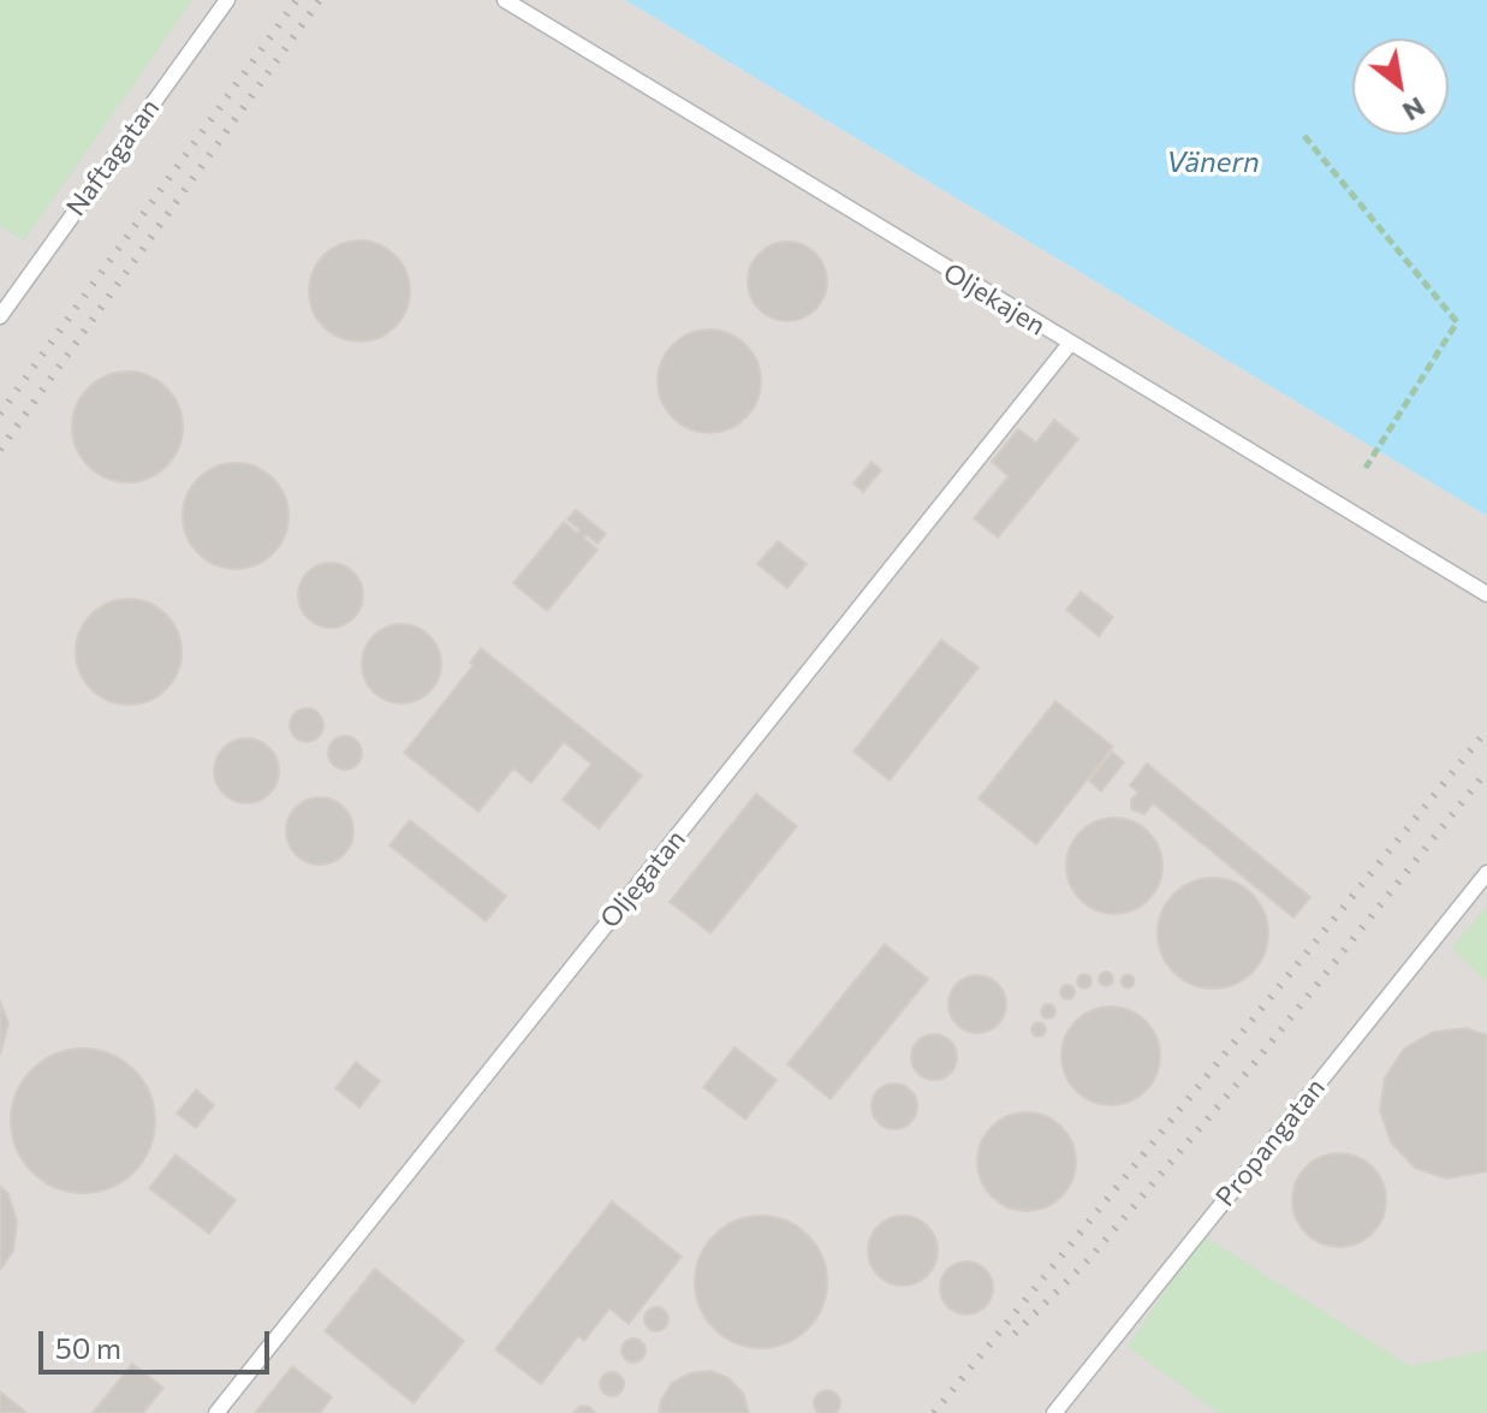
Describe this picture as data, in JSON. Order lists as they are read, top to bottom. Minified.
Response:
{"streets":{"lane":["Naftagatan","Oljekajen","Oljegatan","Propangatan"]},"crossings":[["Oljekajen","Oljegatan"]],"water":["Vänern"],"scale_bar":"50 m","north":"bottom right"}
